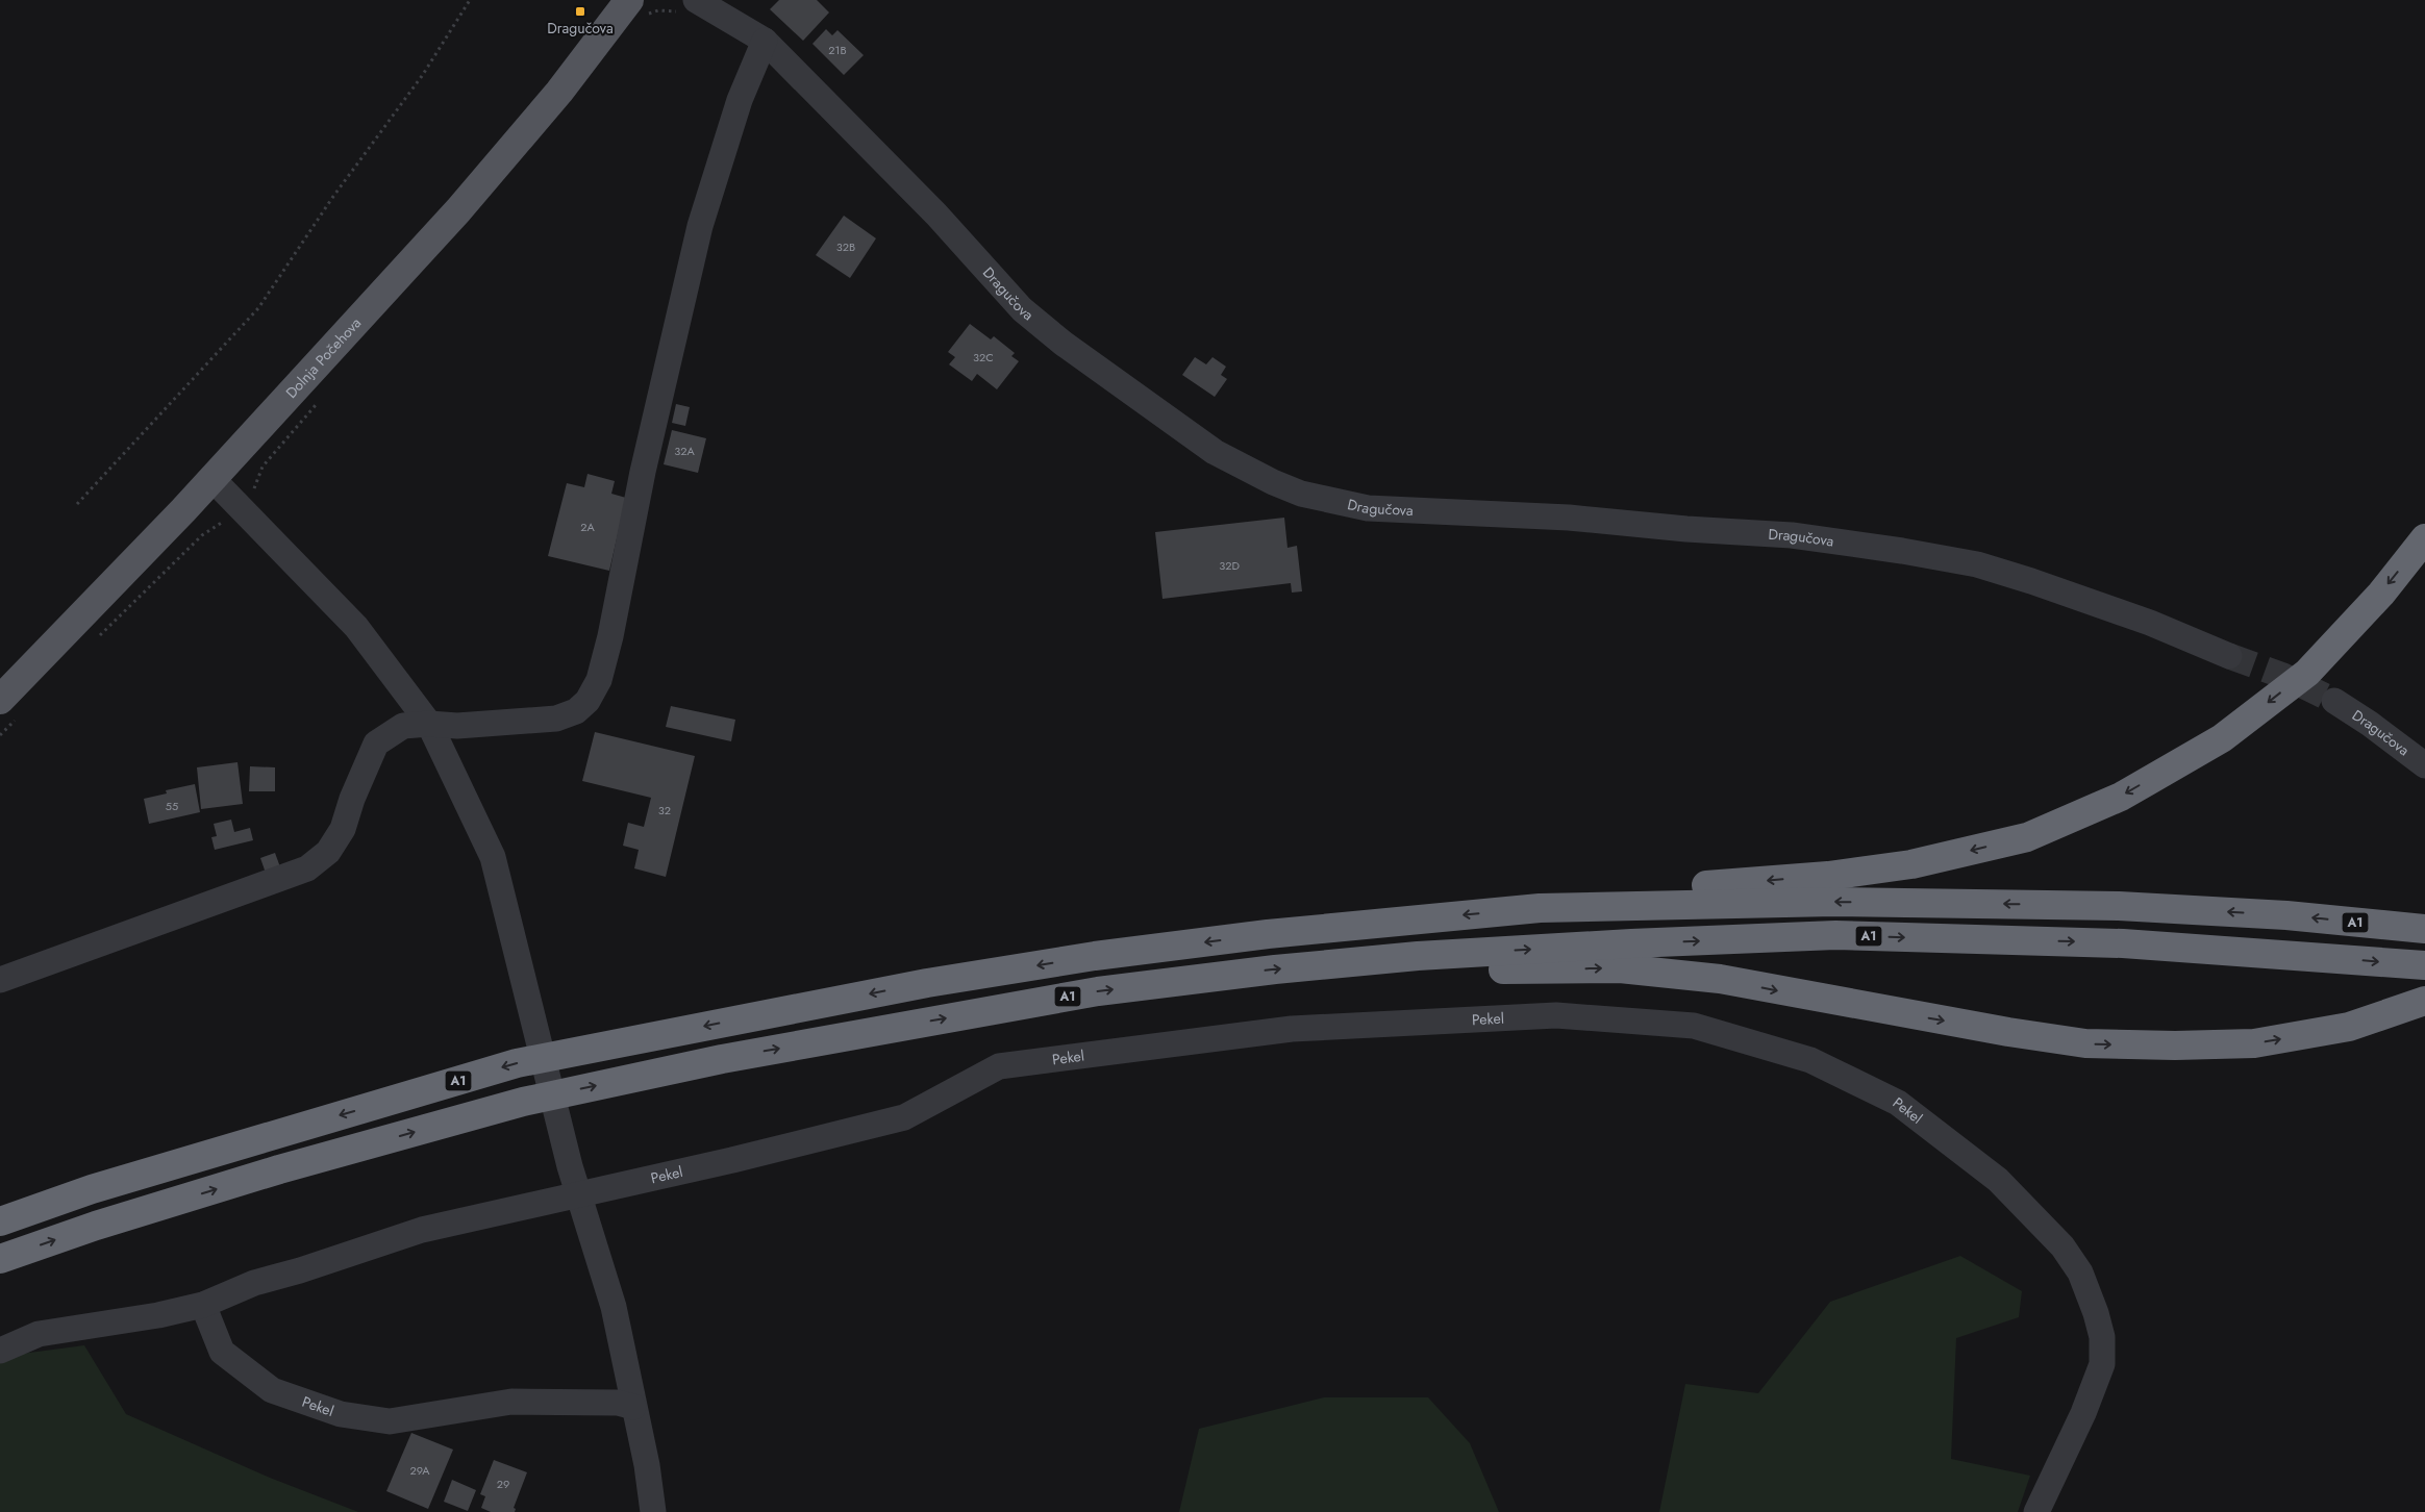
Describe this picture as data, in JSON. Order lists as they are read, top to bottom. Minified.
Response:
{"streets":{"highway":["A1"],"main road":["Dolnja Počehova"],"street":["Dragučova","Pekel"]},"places":{"transit":["Dragučova"]},"house_numbers":["21B","32B","32C","32A","2A","32D","55","32","29A","29"]}
